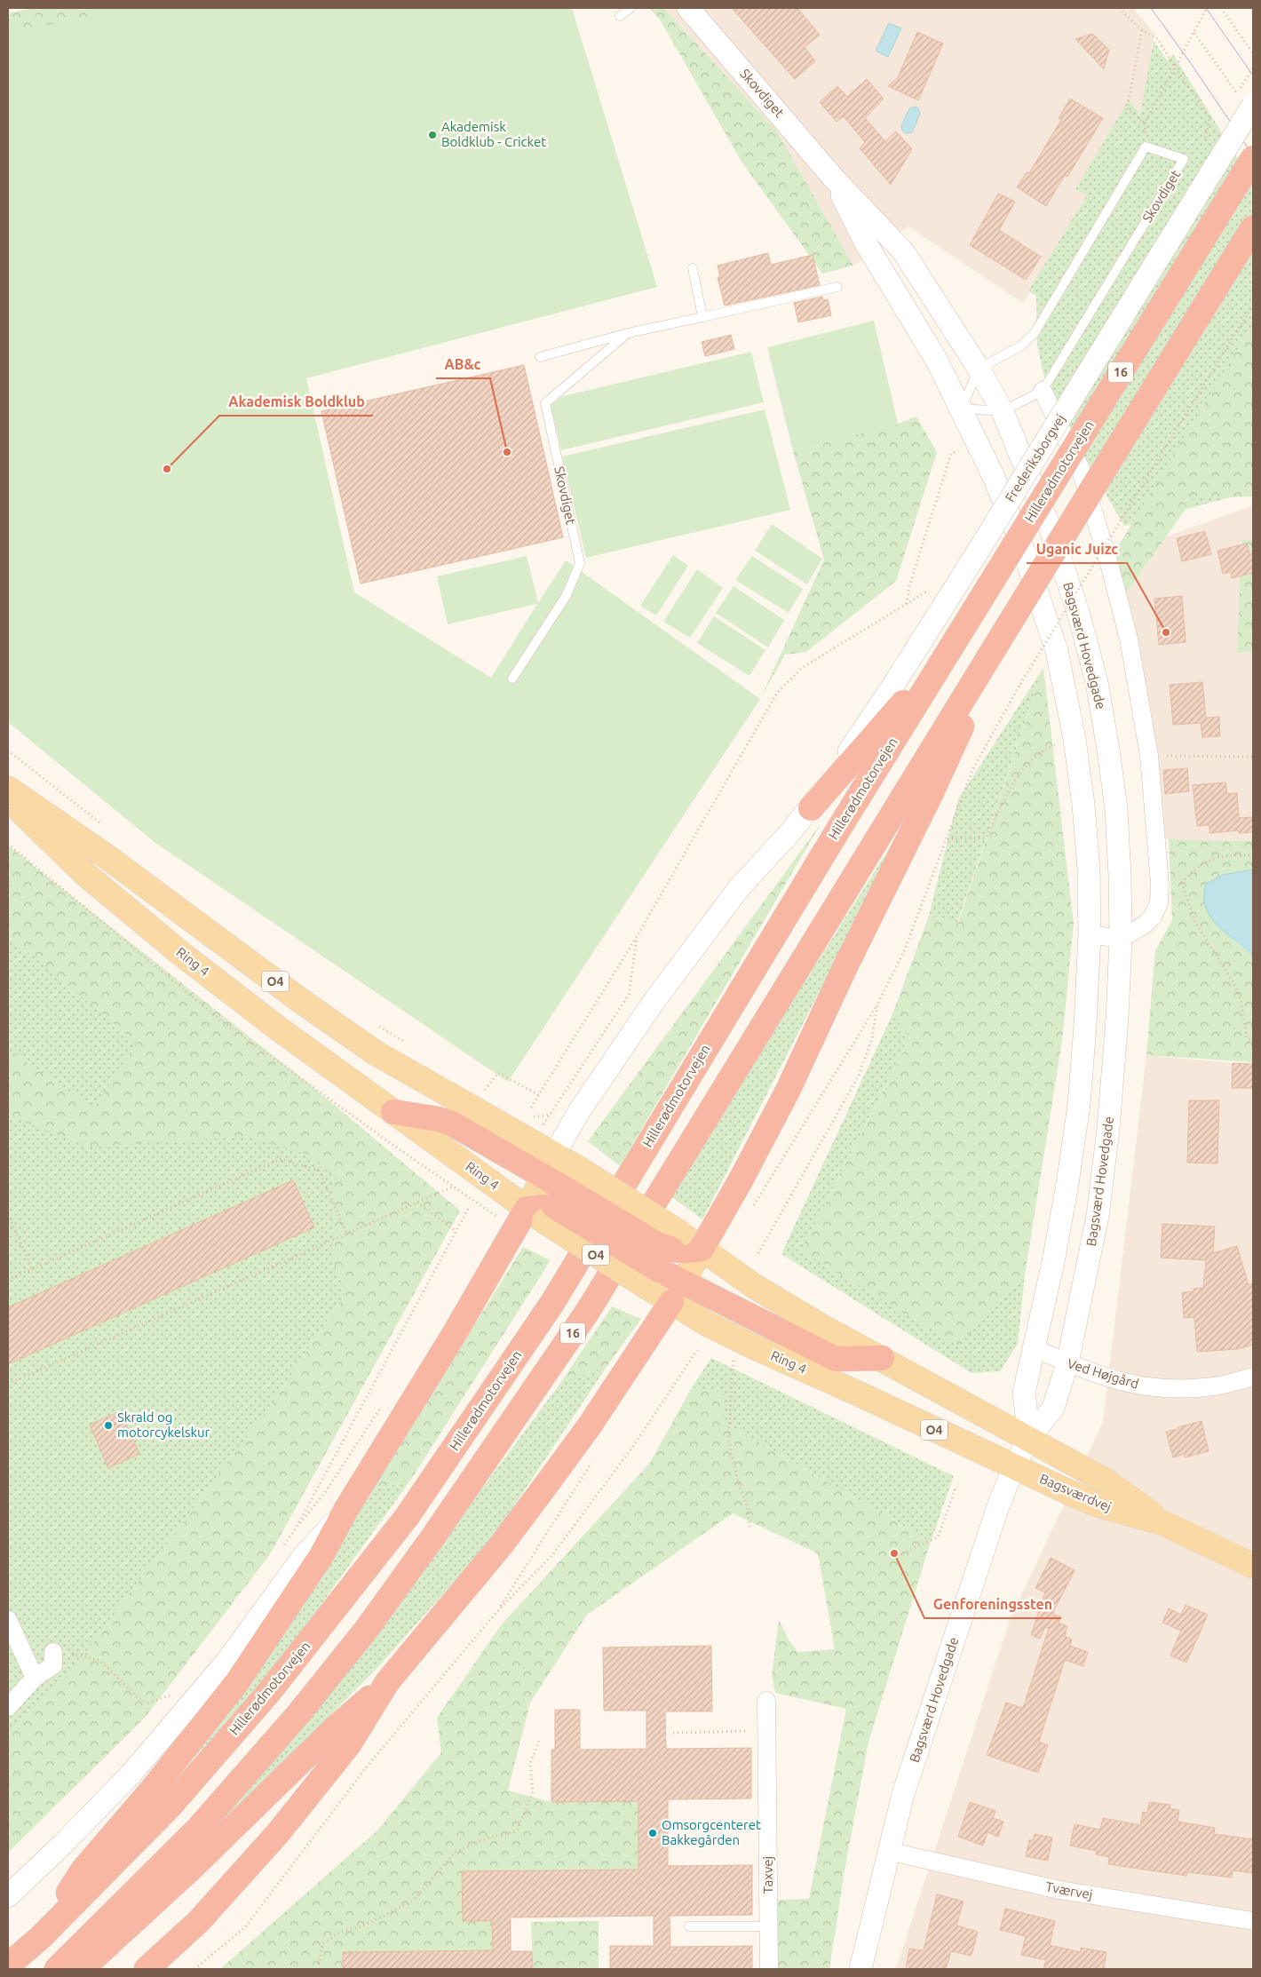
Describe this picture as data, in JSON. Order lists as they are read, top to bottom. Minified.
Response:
{"streets":{"highway":["16","Hillerødmotorvejen"],"main road":["Ring 4","O4","Bagsværdvej"],"street":["Skovdiget","Frederiksborgvej","Bagsværd Hovedgade","Ved Højgård","Taxvej","Tværvej"]},"crossings":[["Skovdiget","Bagsværd Hovedgade"],["Frederiksborgvej","O4"],["Bagsværd Hovedgade","Ring 4"],["Bagsværd Hovedgade","O4"],["Bagsværd Hovedgade","Ved Højgård"],["Bagsværd Hovedgade","Bagsværdvej"],["Bagsværd Hovedgade","Tværvej"],["Ring 4","Bagsværdvej"],["O4","Bagsværdvej"]],"places":["Akademisk Boldklub - Cricket","AB&c","Akademisk Boldklub","Uganic Juizc","Skrald og motorcykelskur","Genforeningssten","Omsorgcenteret Bakkegården"]}
